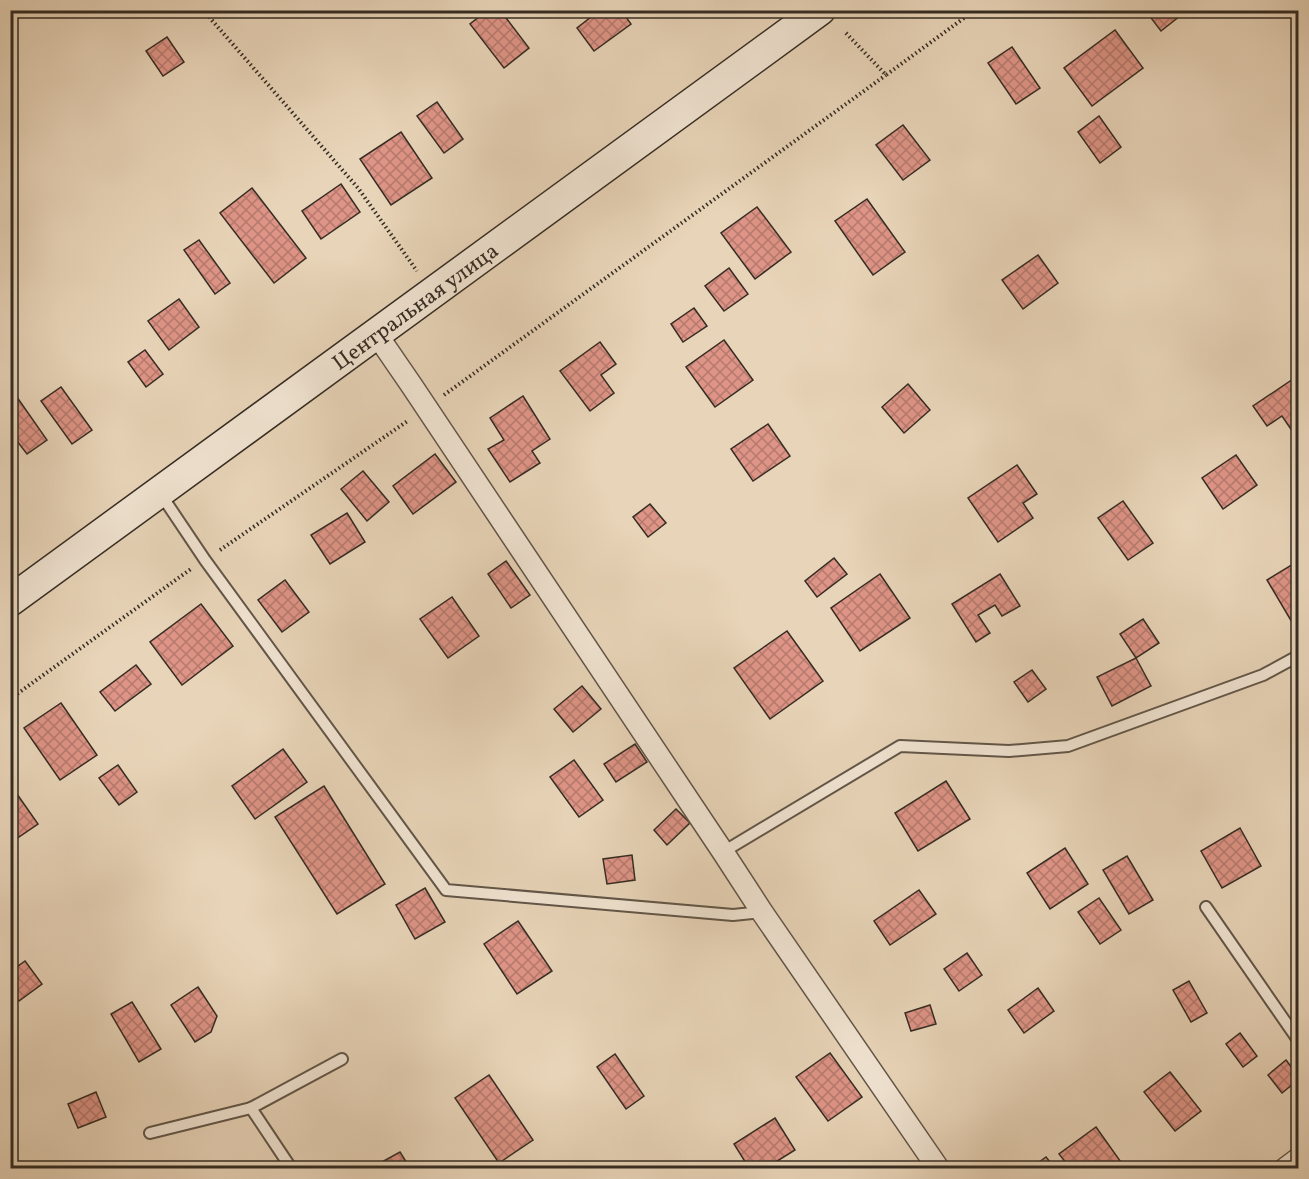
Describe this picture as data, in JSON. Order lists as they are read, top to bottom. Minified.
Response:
{"streets":{"main road":["Центральная улица"]}}
